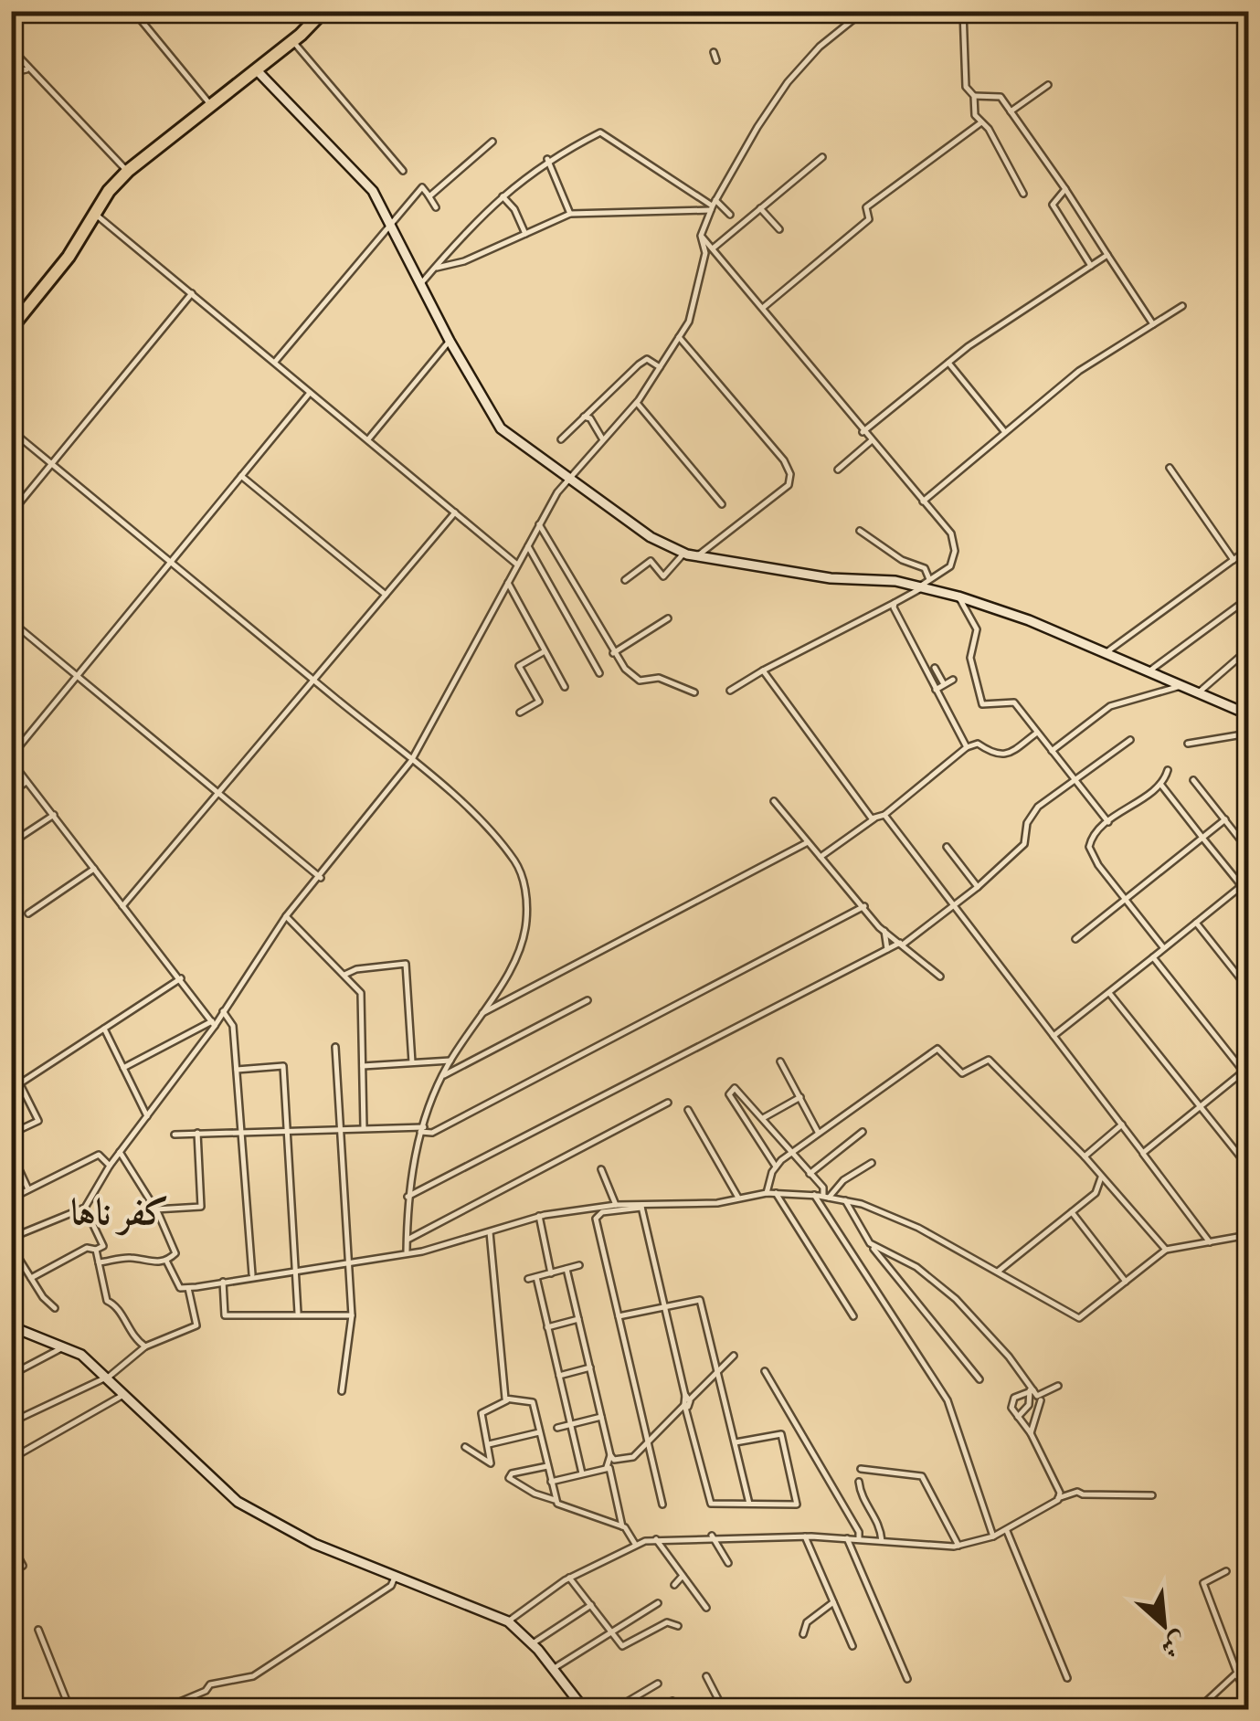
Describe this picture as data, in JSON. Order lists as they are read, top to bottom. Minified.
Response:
{"districts":["كفر ناها"],"north":"bottom right"}
